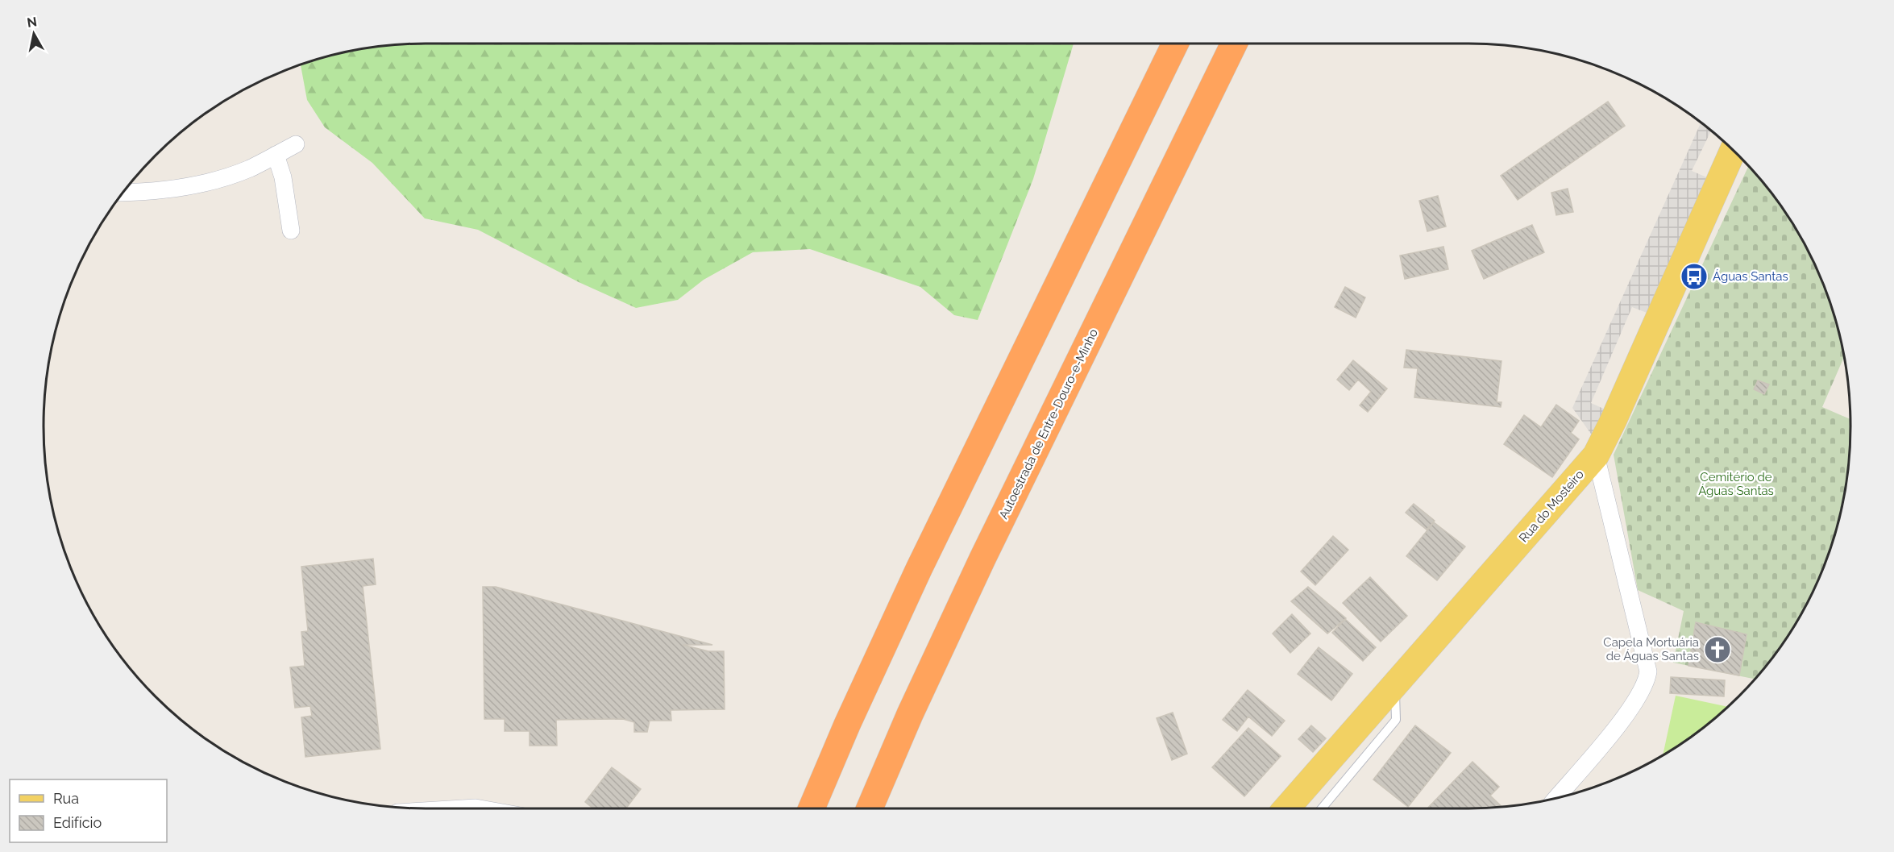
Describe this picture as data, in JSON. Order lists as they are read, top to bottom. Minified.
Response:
{"streets":{"highway":["Autoestrada de Entre-Douro-e-Minho"],"main road":["Rua do Mosteiro"]},"parks":["Cemitério de Águas Santas"],"places":{"bus stop":["Águas Santas"],"church":["Capela Mortuária de Águas Santas"]},"legend":["Rua","Edifício"],"north":"top"}
